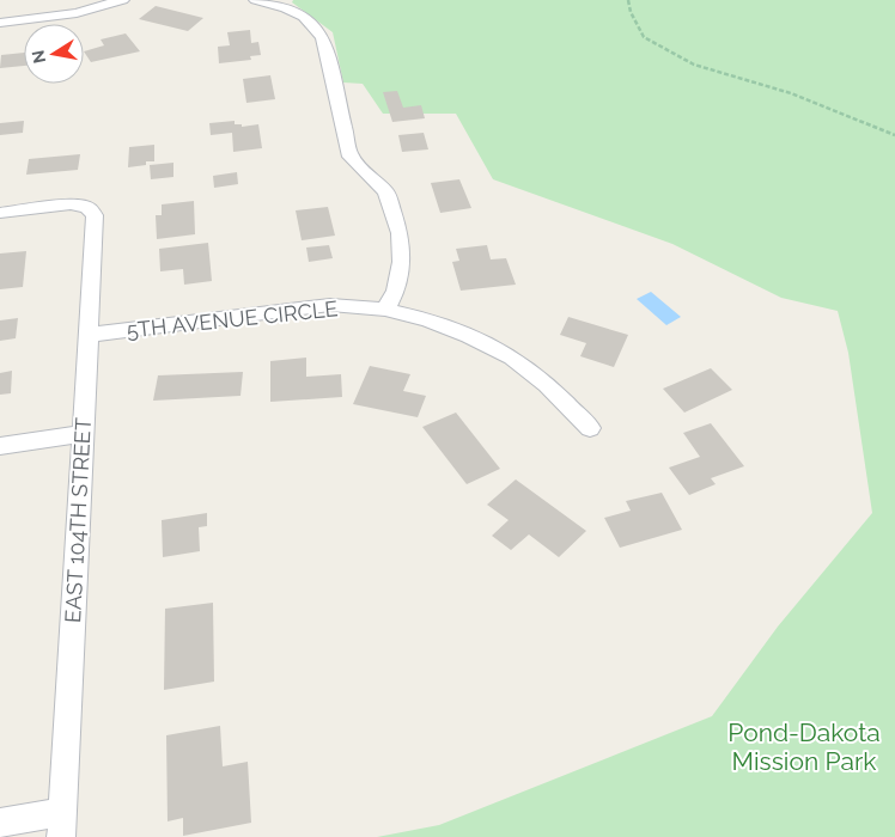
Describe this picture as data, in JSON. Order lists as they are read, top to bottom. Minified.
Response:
{"streets":{"street":["5TH AVENUE CIRCLE","EAST 104TH STREET"]},"crossings":[["5TH AVENUE CIRCLE","EAST 104TH STREET"]],"parks":["Pond-Dakota Mission Park"],"north":"left"}
